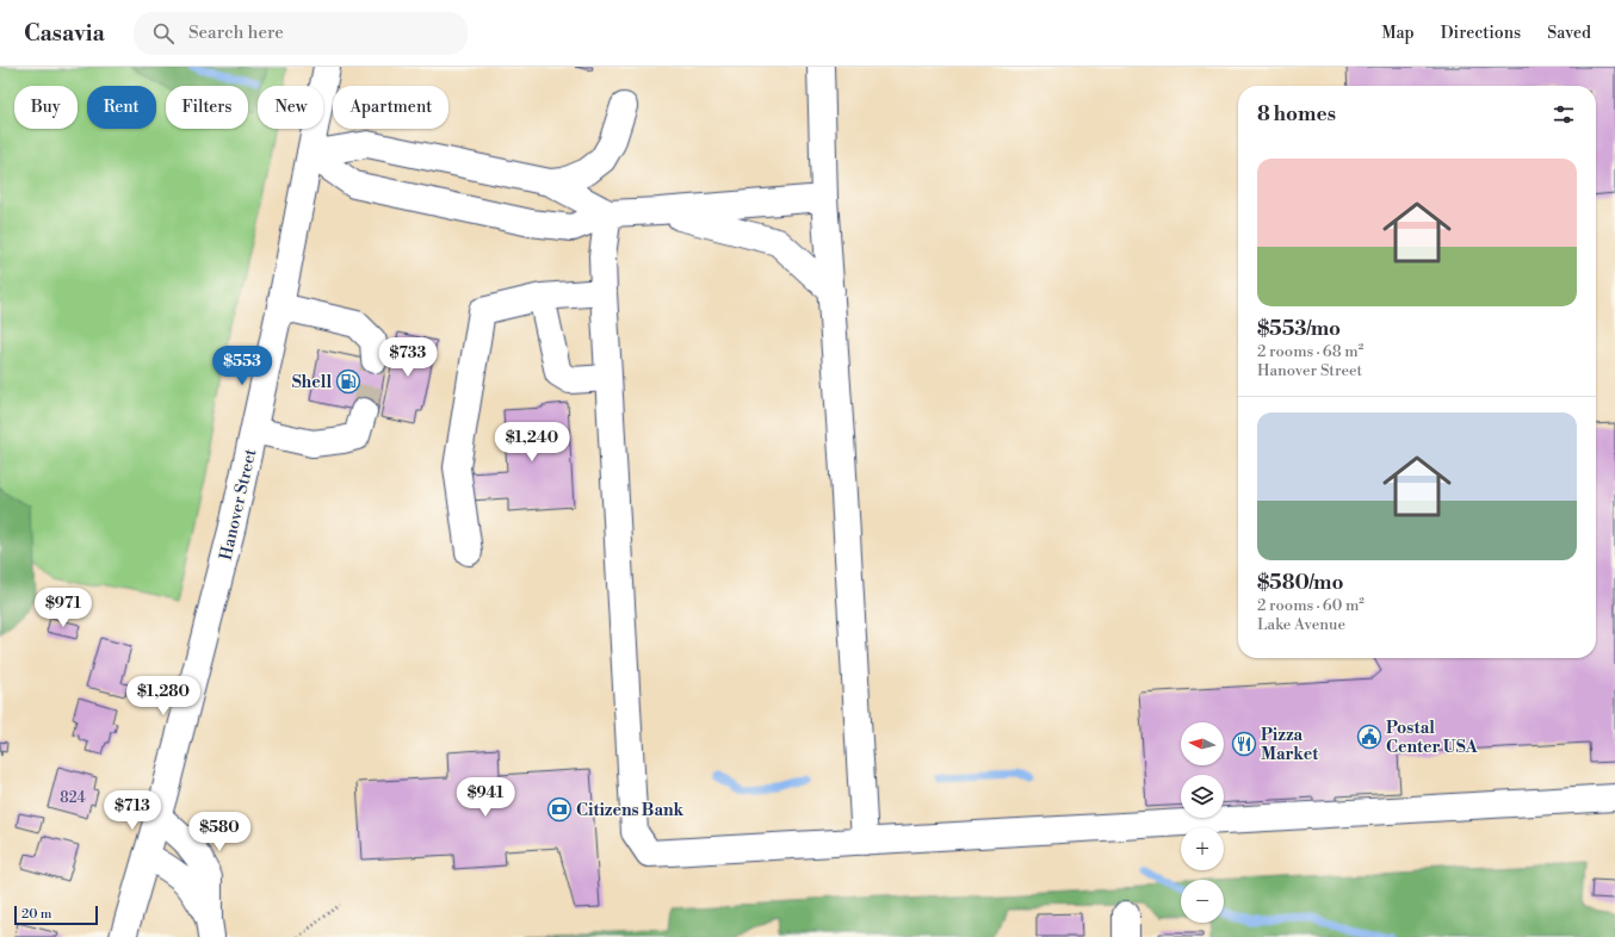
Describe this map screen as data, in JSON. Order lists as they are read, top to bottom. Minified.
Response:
{"streets":{"main road":["Hanover Street"]},"places":{"fuel station":["Shell"],"public building":["Postal Center USA"],"restaurant":["Pizza Market"],"bank":["Citizens Bank"]},"house_numbers":["824"],"scale_bar":"20 m","north":"left","page":{"header":"Casavia","search":"Search here","nav":["Map","Directions","Saved"],"chip":["Buy","Rent","Filters","New","Apartment"],"heading":"8 homes","list":[{"name":"$553/mo","note":"2 rooms · 68 m² · Hanover Street"},{"name":"$580/mo","note":"2 rooms · 60 m² · Lake Avenue"}],"price":["$733","$553","$1,240","$971","$1,280","$941","$713","$580"],"map_buttons":["+","−"],"scale":"20 m"}}
